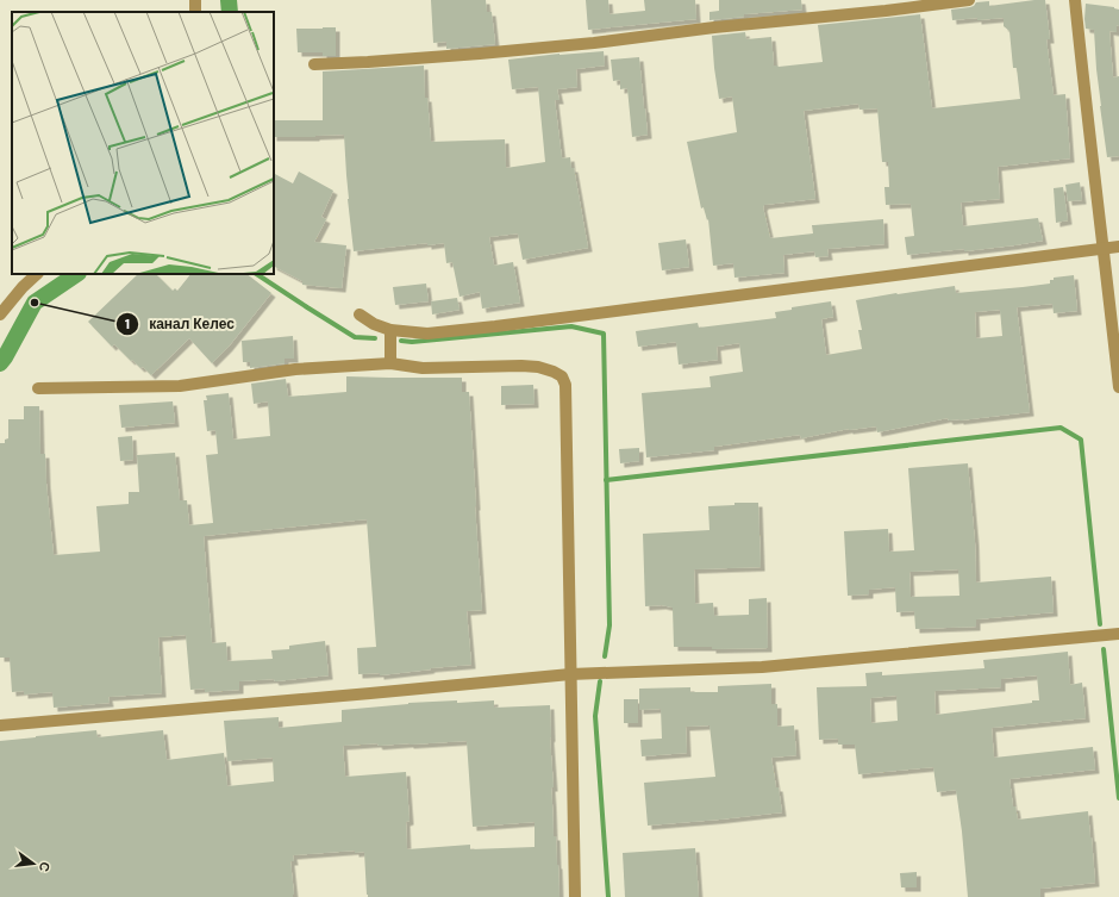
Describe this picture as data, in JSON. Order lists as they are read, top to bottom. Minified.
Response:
{"places":["канал Келес"],"north":"right"}
